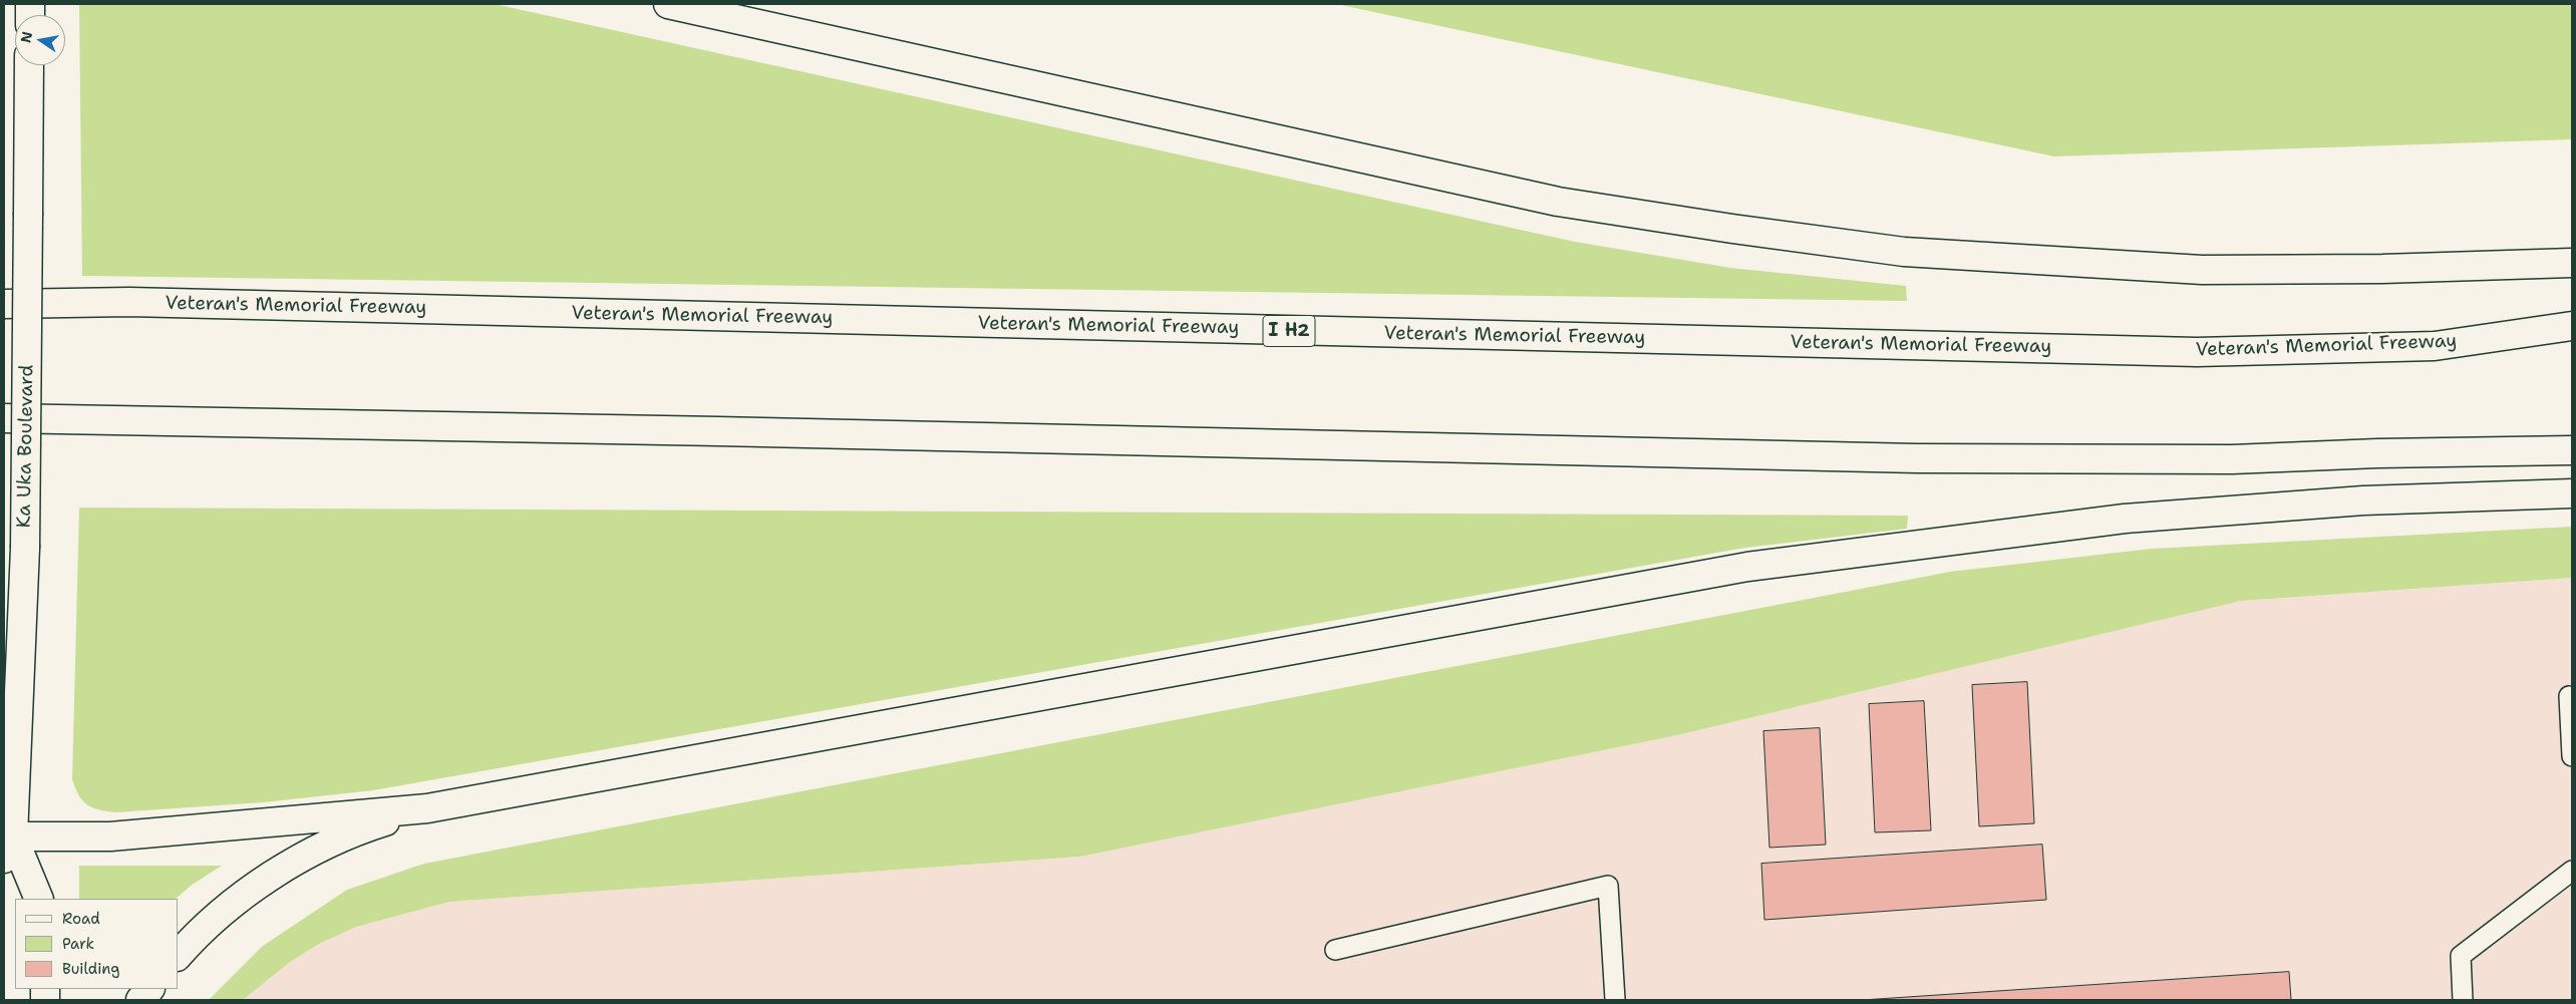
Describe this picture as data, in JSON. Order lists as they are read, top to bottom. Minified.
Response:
{"streets":{"main road":["Veteran's Memorial Freeway","I H2","Ka Uka Boulevard"]},"legend":["Road","Park","Building"],"north":"left"}
